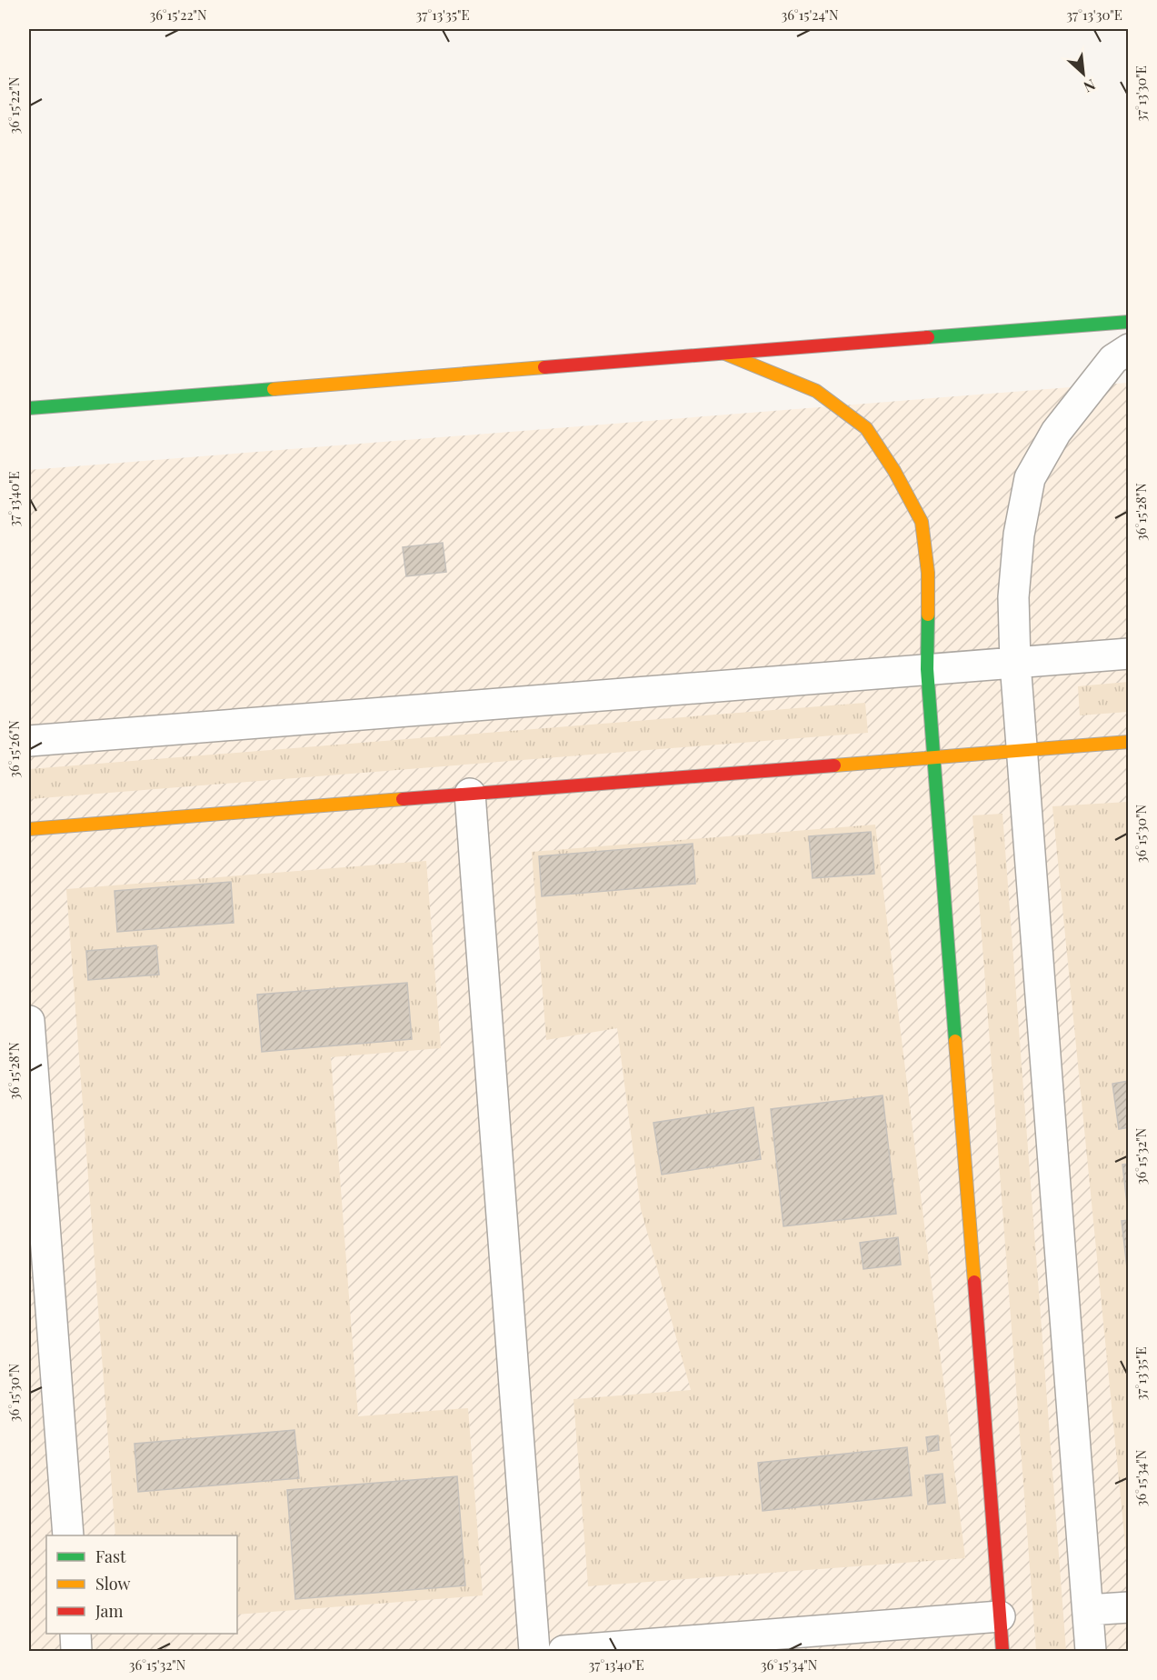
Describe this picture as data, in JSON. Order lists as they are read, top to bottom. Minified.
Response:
{"legend":["Fast","Slow","Jam"],"north":"bottom right","coordinates":["36°15'22\"N","37°13'35\"E","36°15'24\"N","37°13'30\"E","37°13'40\"E","36°15'28\"N","36°15'26\"N","36°15'30\"N","36°15'32\"N","36°15'34\"N"]}
